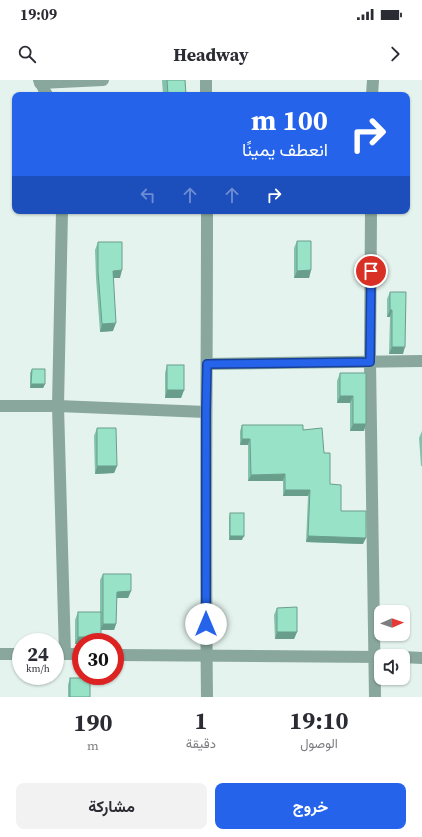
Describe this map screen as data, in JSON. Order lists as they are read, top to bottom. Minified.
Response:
{"north":"right","page":{"status":"19:09","header":"Headway","turn":["100 m","انعطف يمينًا"],"speed":"24 km/h","limit":"30","eta":["19:10","الوصول","1","دقيقة","190","m"],"buttons":["خروج","مشاركة"]}}
